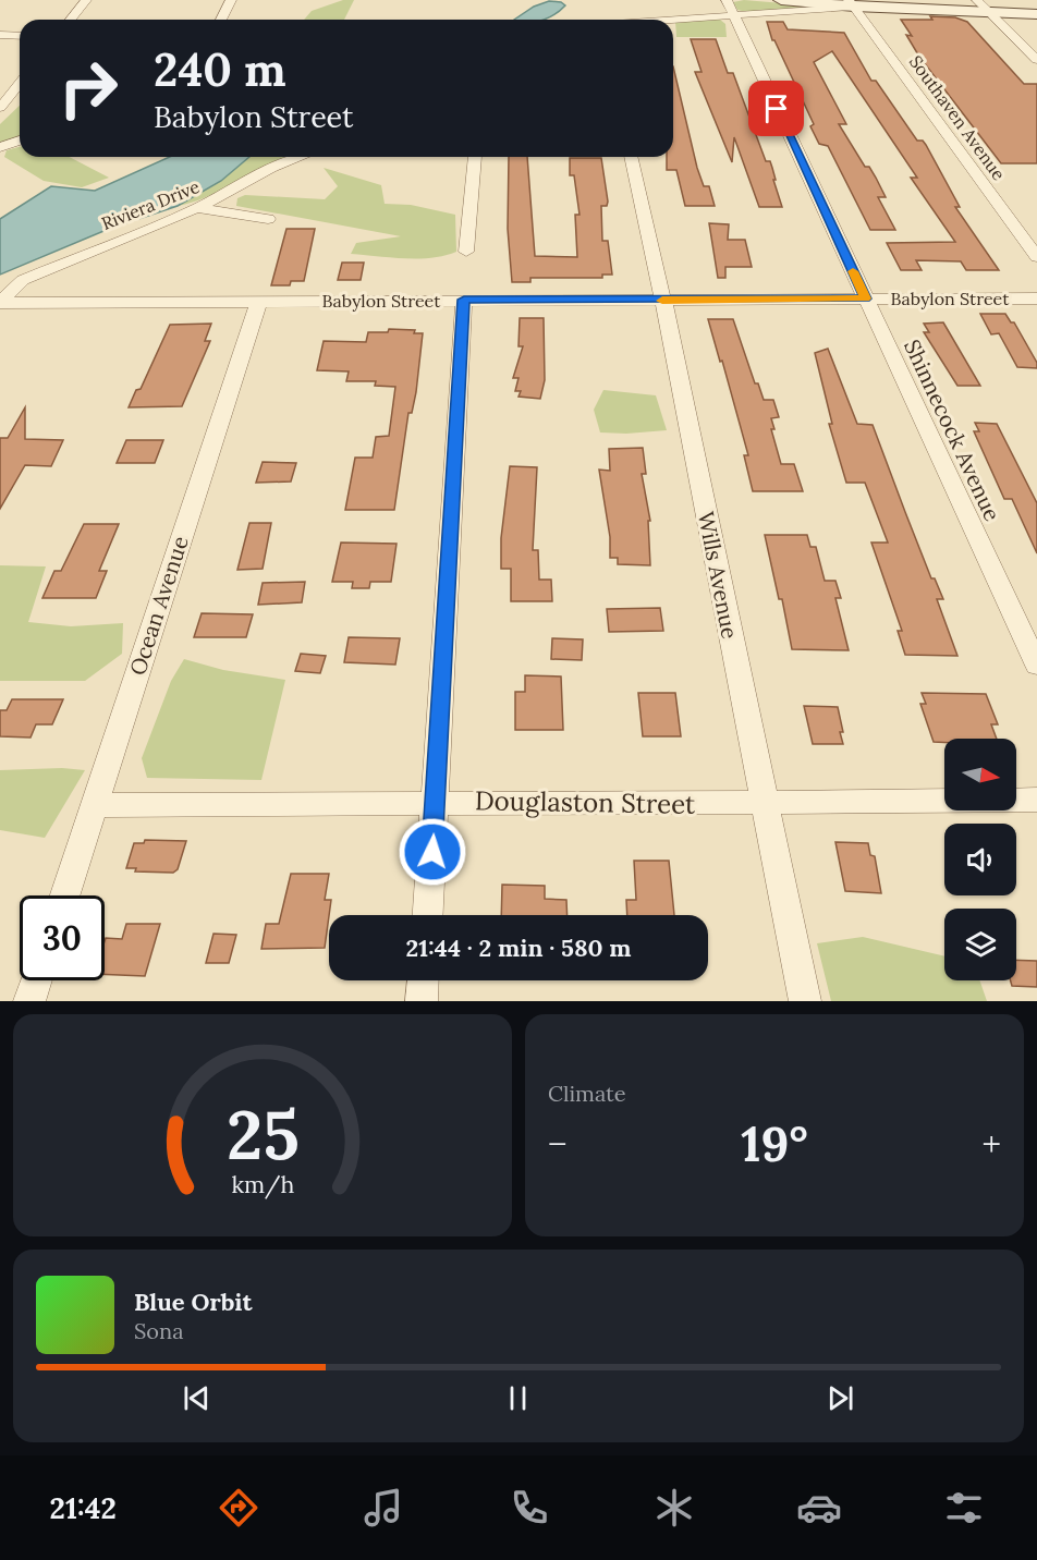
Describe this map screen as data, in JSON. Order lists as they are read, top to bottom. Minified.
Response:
{"streets":{"street":["Southaven Avenue","Riviera Drive","Babylon Street","Shinnecock Avenue","Wills Avenue","Ocean Avenue","Douglaston Street"]},"crossings":[["Riviera Drive","Babylon Street"],["Babylon Street","Shinnecock Avenue"],["Babylon Street","Wills Avenue"],["Babylon Street","Ocean Avenue"],["Wills Avenue","Douglaston Street"],["Ocean Avenue","Douglaston Street"]],"north":"right","page":{"turn":["240 m","Babylon Street"],"limit":"30","trip":"21:44 · 2 min · 580 m","tile":"Climate","heat":["−","19°","+"],"song":["Blue Orbit","Sona"],"tabs":"21:42","gauge":["25","km/h"]}}
